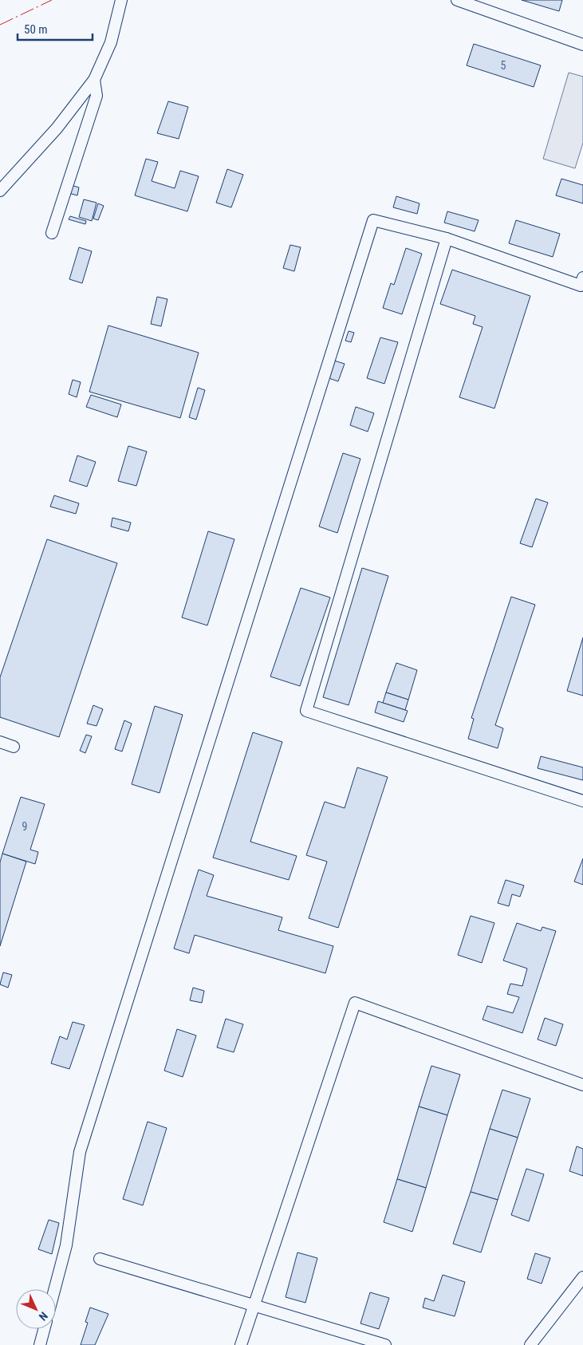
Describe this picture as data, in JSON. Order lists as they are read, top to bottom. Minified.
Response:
{"house_numbers":["5","9"],"scale_bar":"50 m","north":"bottom right"}
